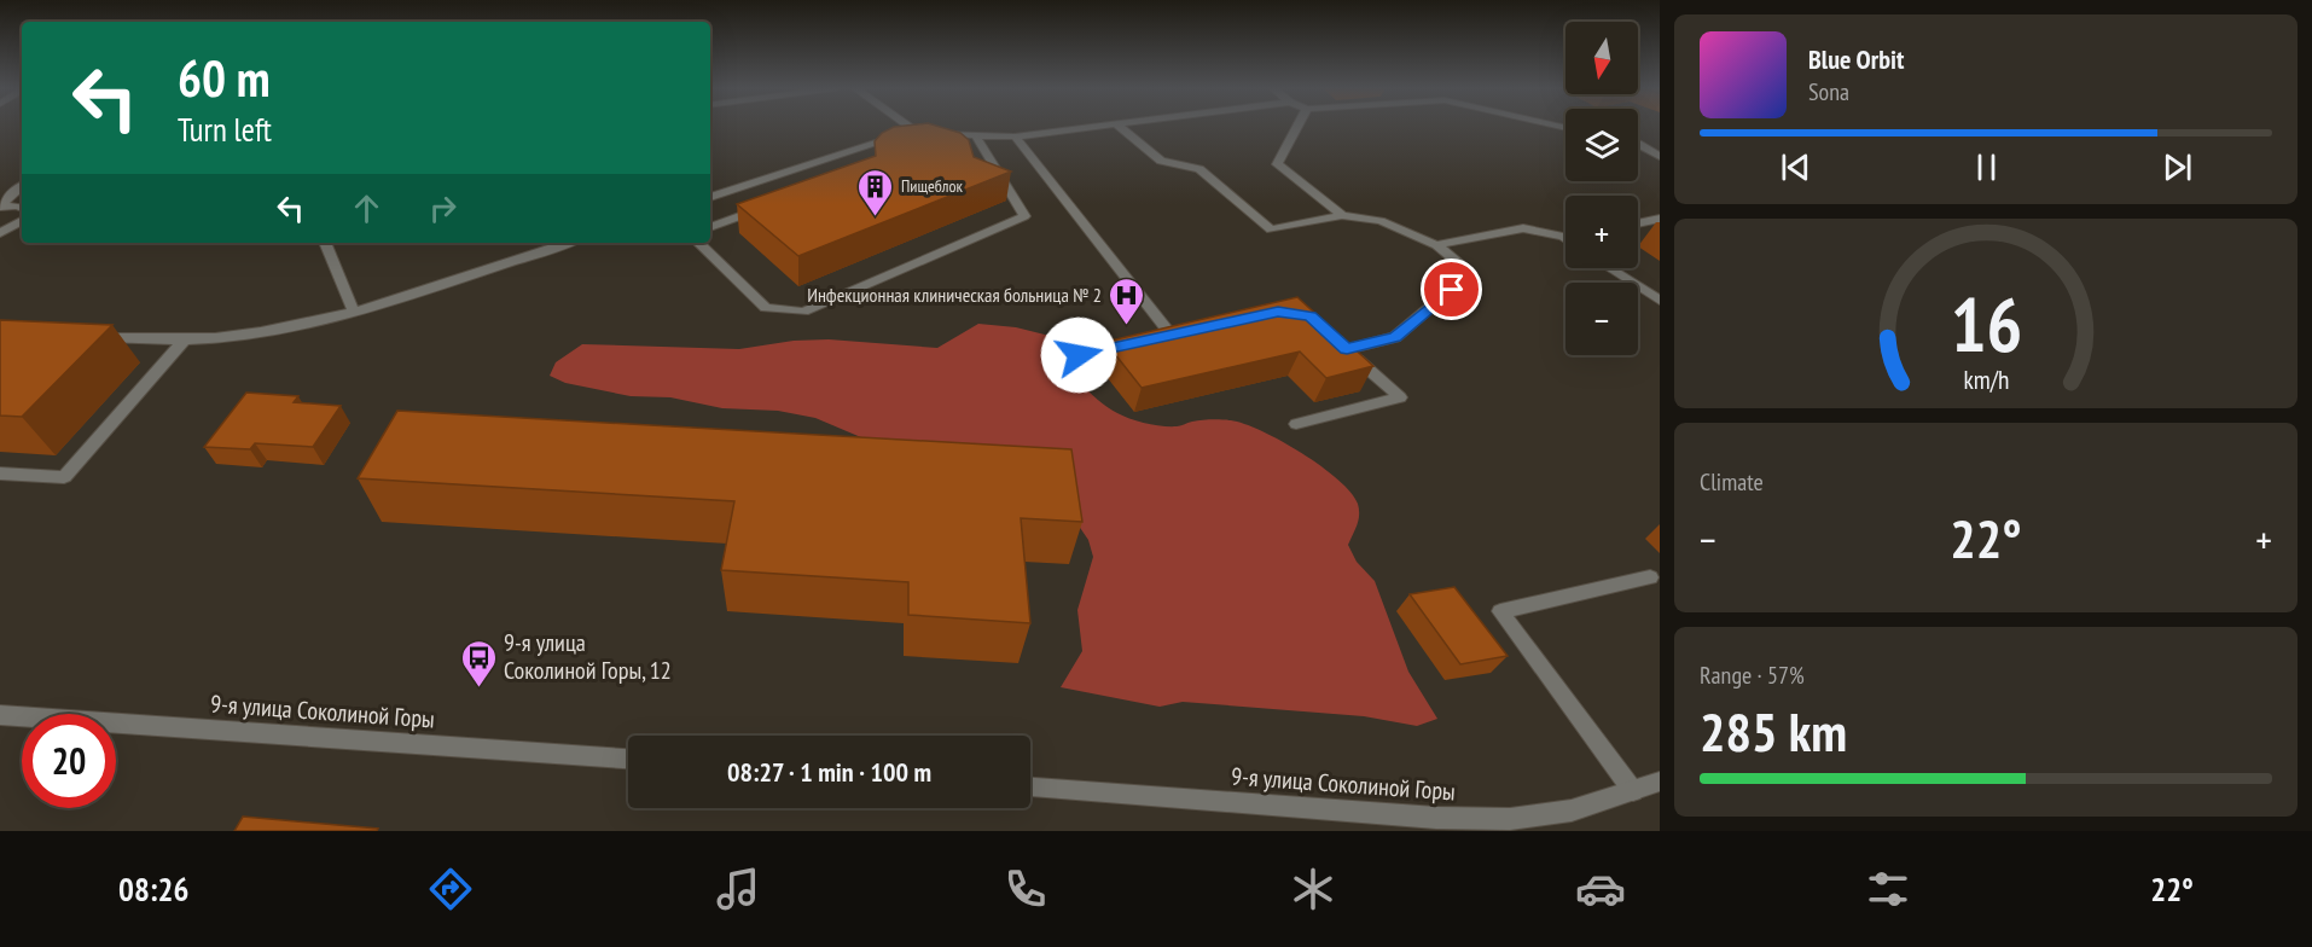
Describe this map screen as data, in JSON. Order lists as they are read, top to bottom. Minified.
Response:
{"streets":{"street":["9-я улица Соколиной Горы"]},"places":{"building":["Пищеблок"],"hospital":["Инфекционная клиническая больница № 2"],"bus stop":["9-я улица Соколиной Горы, 12"]},"north":"bottom","page":{"map_buttons":["+","−"],"turn":["60 m","Turn left"],"song":["Blue Orbit","Sona"],"tile":["Climate",["Range · 57%","285 km"]],"heat":["−","22°","+"],"limit":"20","trip":"08:27 · 1 min · 100 m","tabs":["08:26","22°"],"gauge":["16","km/h"]}}
